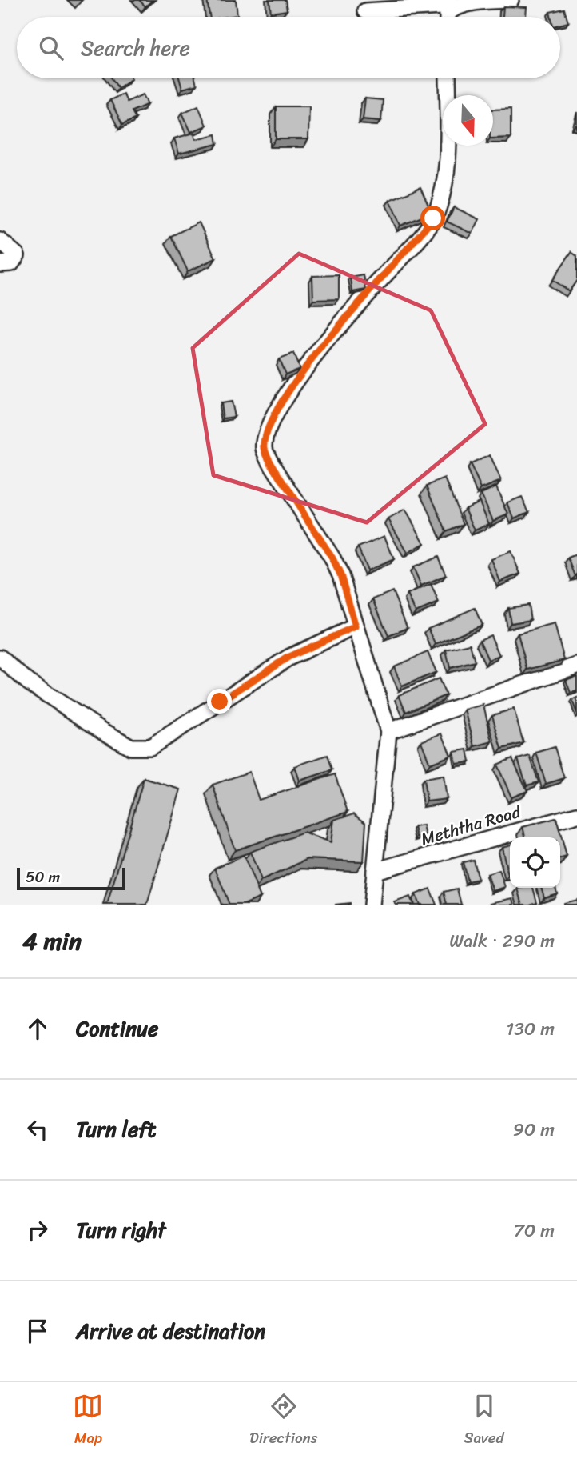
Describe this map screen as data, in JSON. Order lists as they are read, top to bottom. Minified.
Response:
{"streets":{"street":["Meththa Road"]},"scale_bar":"50 m","north":"bottom","page":{"search":"Search here","scale":"50 m","heading":["4 min","Walk · 290 m"],"list":[["Continue","130 m"],["Turn left","90 m"],["Turn right","70 m"],"Arrive at destination"],"nav":["Map","Directions","Saved"]}}
